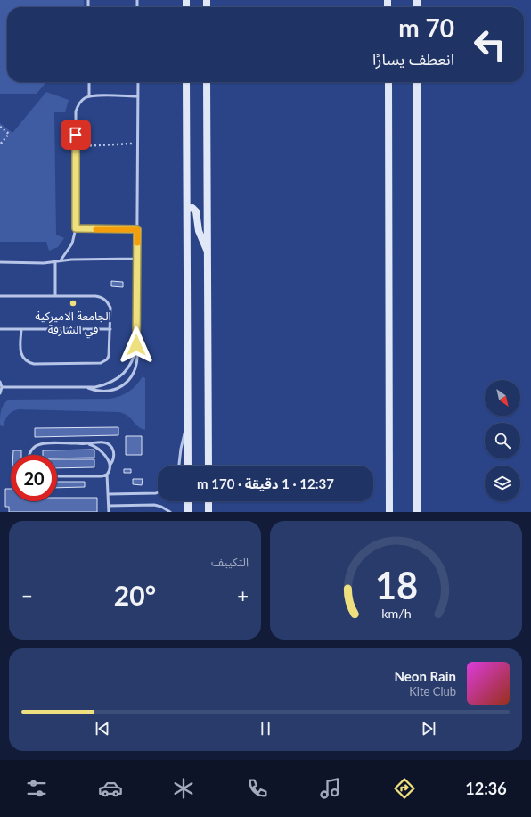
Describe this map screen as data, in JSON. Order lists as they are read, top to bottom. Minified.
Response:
{"places":["الجامعة الاميركية في الشارقة"],"north":"bottom right","page":{"turn":["70 m","انعطف يسارًا"],"limit":"20","trip":"12:37 · 1 دقيقة · 170 m","tile":"التكييف","heat":["−","20°","+"],"song":["Neon Rain","Kite Club"],"tabs":"12:36","gauge":["18","km/h"]}}
